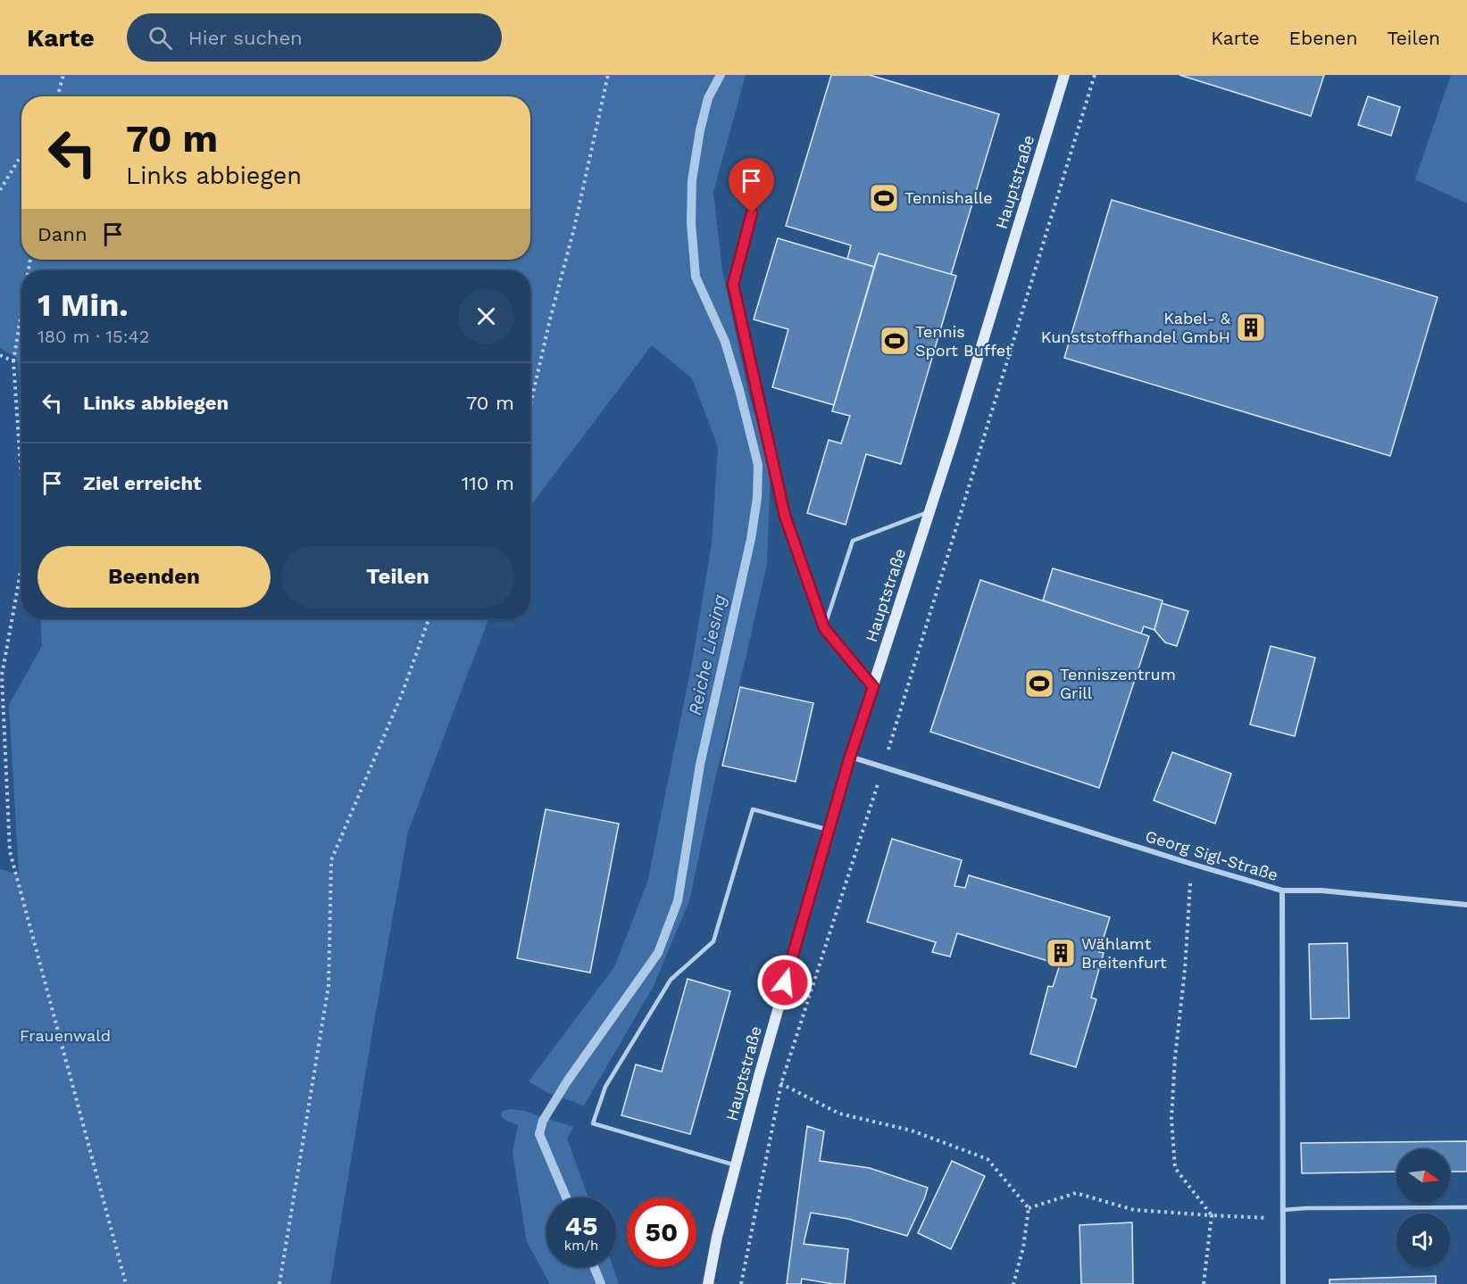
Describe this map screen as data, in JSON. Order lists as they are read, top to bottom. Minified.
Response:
{"streets":{"main road":["Hauptstraße"],"street":["Georg Sigl-Straße"]},"crossings":[["Hauptstraße","Georg Sigl-Straße"]],"water":["Reiche Liesing"],"parks":["Frauenwald"],"places":{"sports":["Tennishalle","Tennis Sport Buffet","Tenniszentrum Grill"],"building":["Kabel- & Kunststoffhandel GmbH","Wählamt Breitenfurt"]},"north":"right","page":{"header":"Karte","search":"Hier suchen","nav":["Karte","Ebenen","Teilen"],"turn":["70 m","Links abbiegen"],"then":"Dann","heading":["1 Min.","180 m · 15:42"],"list":[{"name":"Links abbiegen","value":"70 m"},{"name":"Ziel erreicht","value":"110 m"}],"buttons":["Beenden","Teilen"],"speed":"45 km/h","limit":"50"}}
